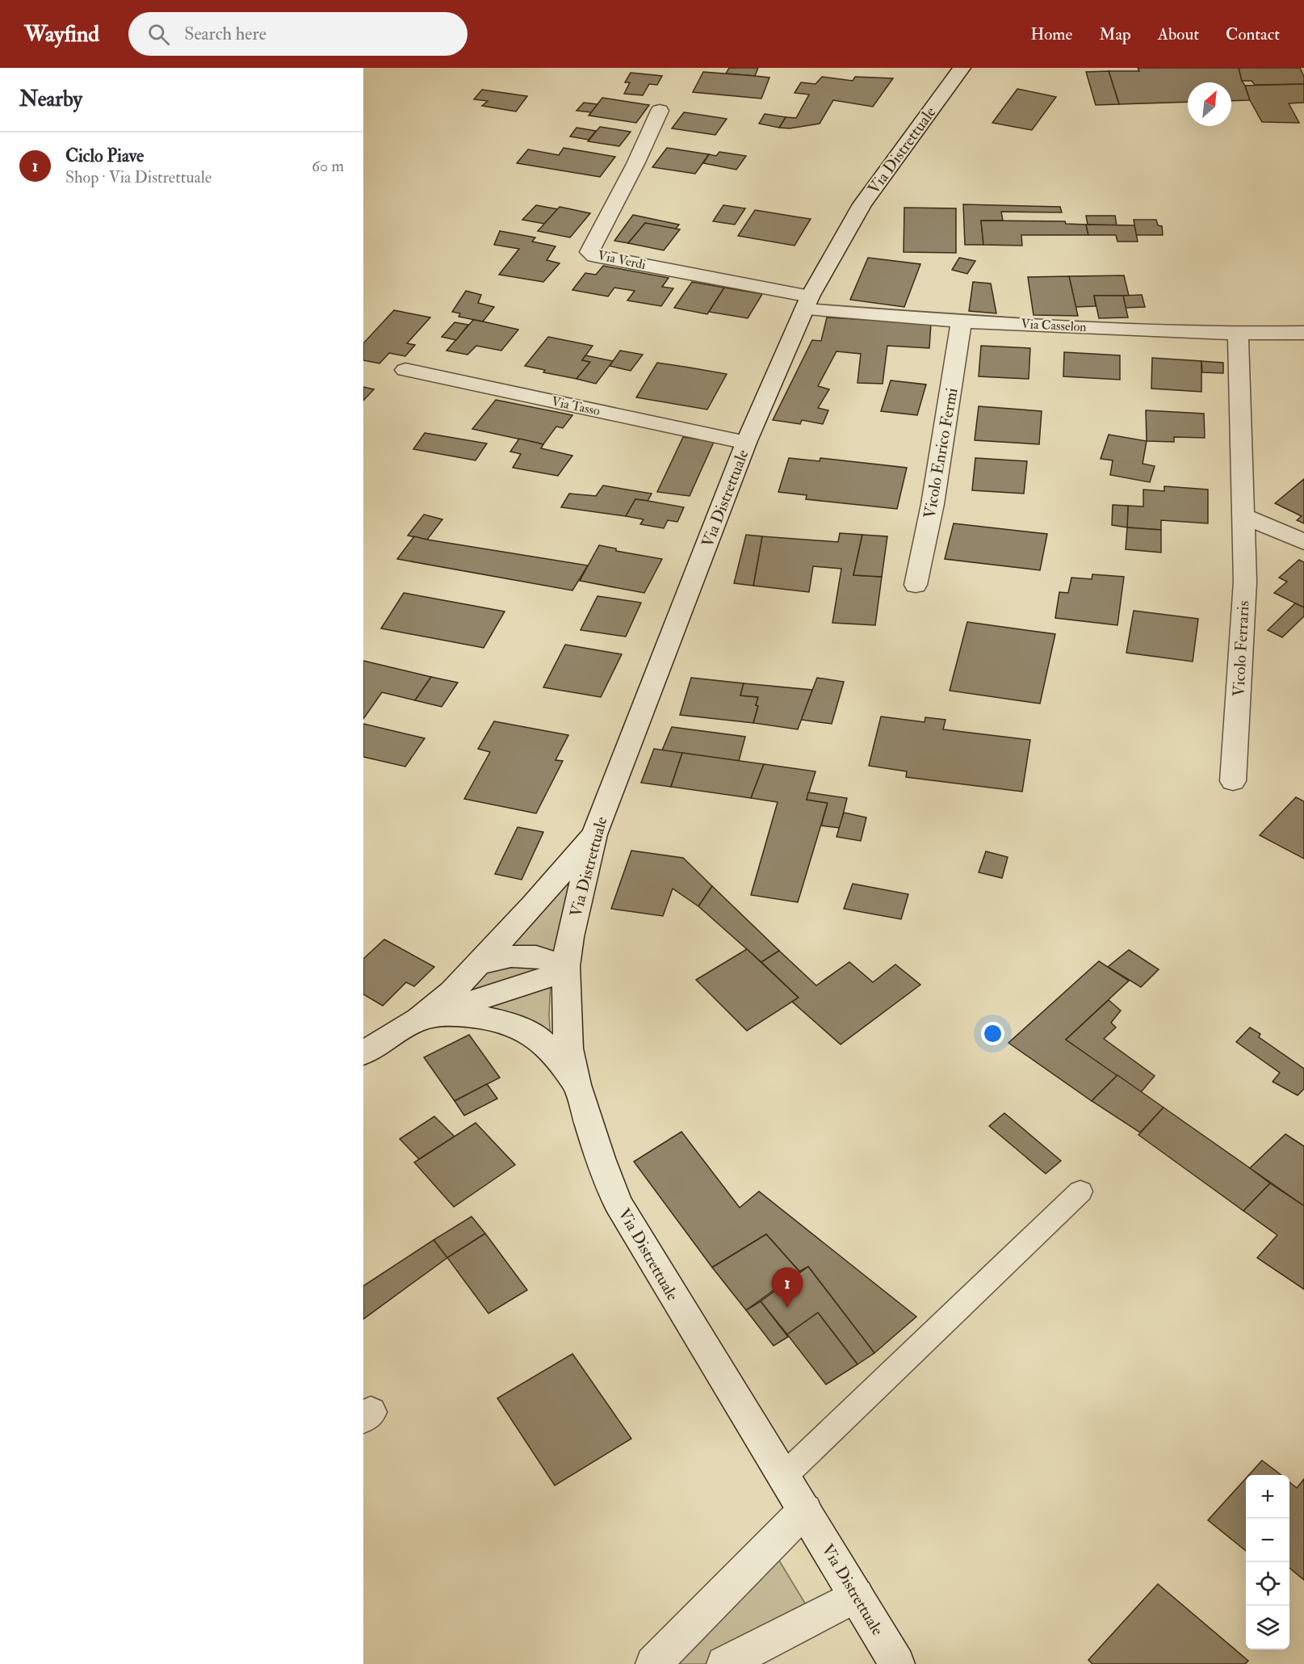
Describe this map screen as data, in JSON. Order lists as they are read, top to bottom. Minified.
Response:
{"streets":{"street":["Via Distrettuale","Via Verdi","Via Casselon","Via Tasso","Vicolo Enrico Fermi","Vicolo Ferraris"]},"crossings":[["Via Distrettuale","Via Verdi"],["Via Distrettuale","Via Casselon"],["Via Distrettuale","Via Tasso"],["Via Verdi","Via Casselon"],["Via Casselon","Vicolo Enrico Fermi"],["Via Casselon","Vicolo Ferraris"]],"north":"top right","page":{"header":"Wayfind","search":"Search here","nav":["Home","Map","About","Contact"],"heading":"Nearby","list":[{"mark":"1","name":"Ciclo Piave","note":"Shop · Via Distrettuale","value":"60 m"}],"pins":"1","map_buttons":["+","−"]}}
